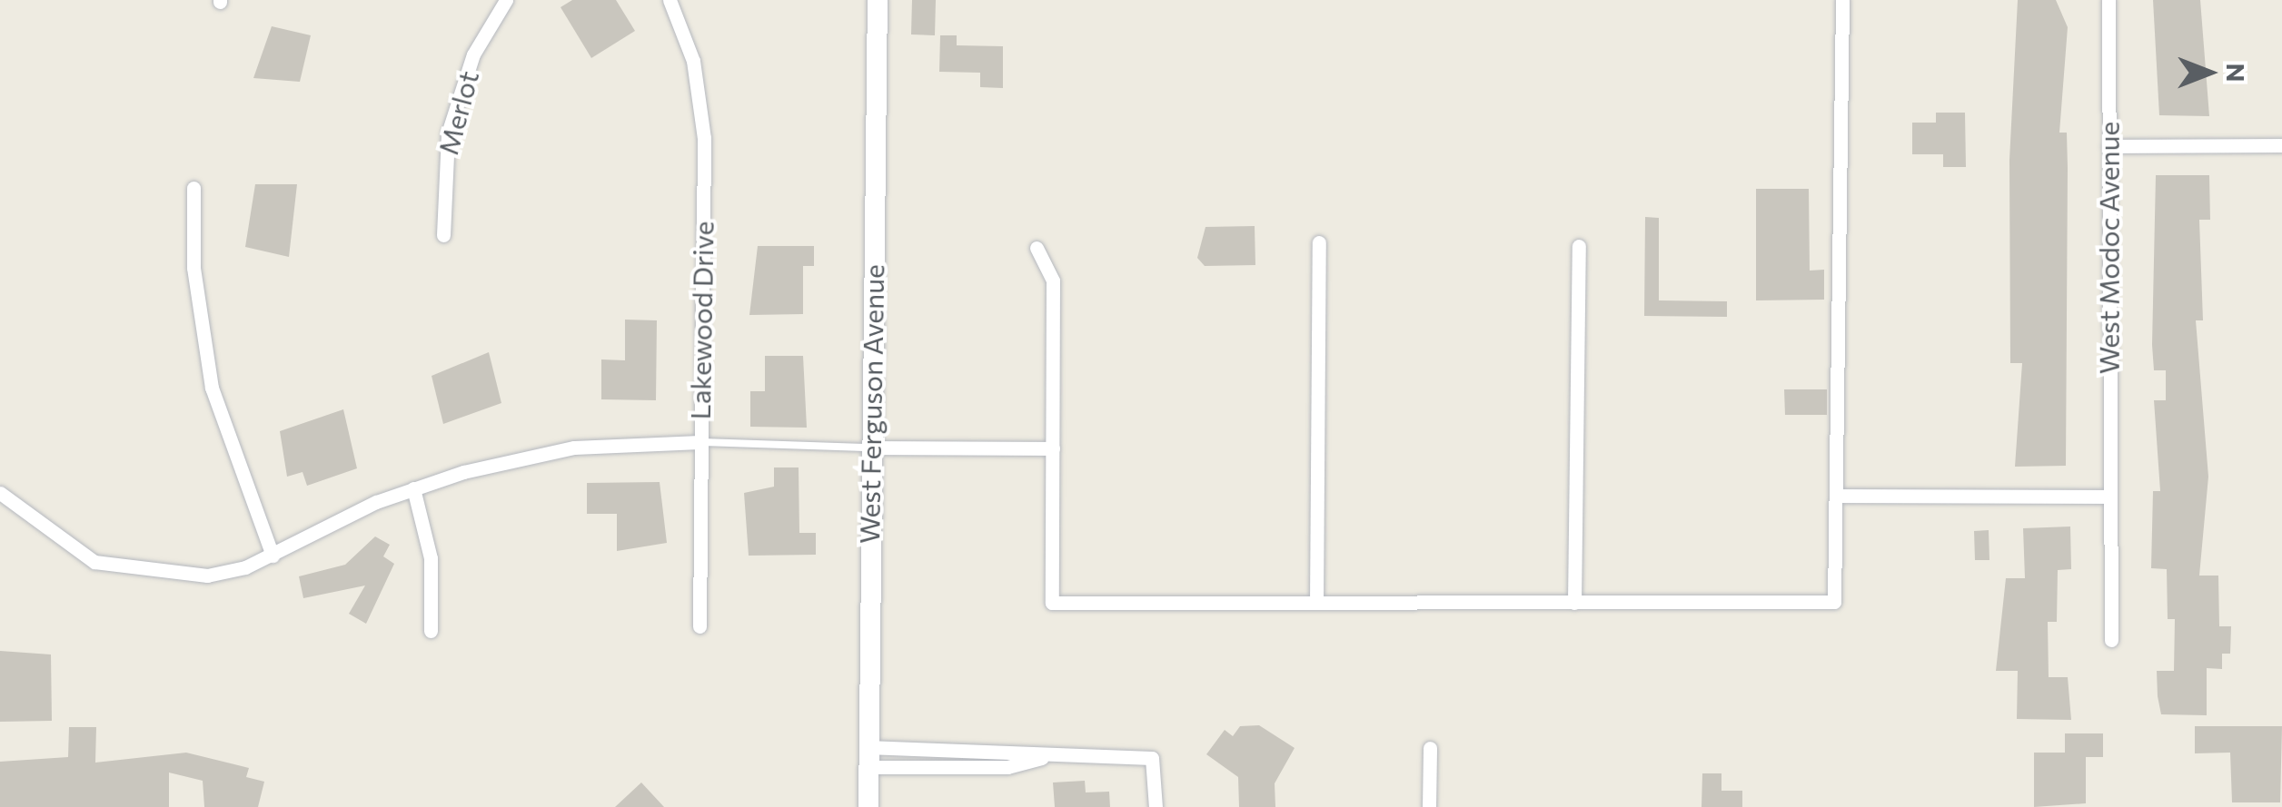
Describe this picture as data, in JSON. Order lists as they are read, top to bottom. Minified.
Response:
{"streets":{"street":["Merlot","West Modoc Avenue","Lakewood Drive","West Ferguson Avenue"]},"north":"right"}
